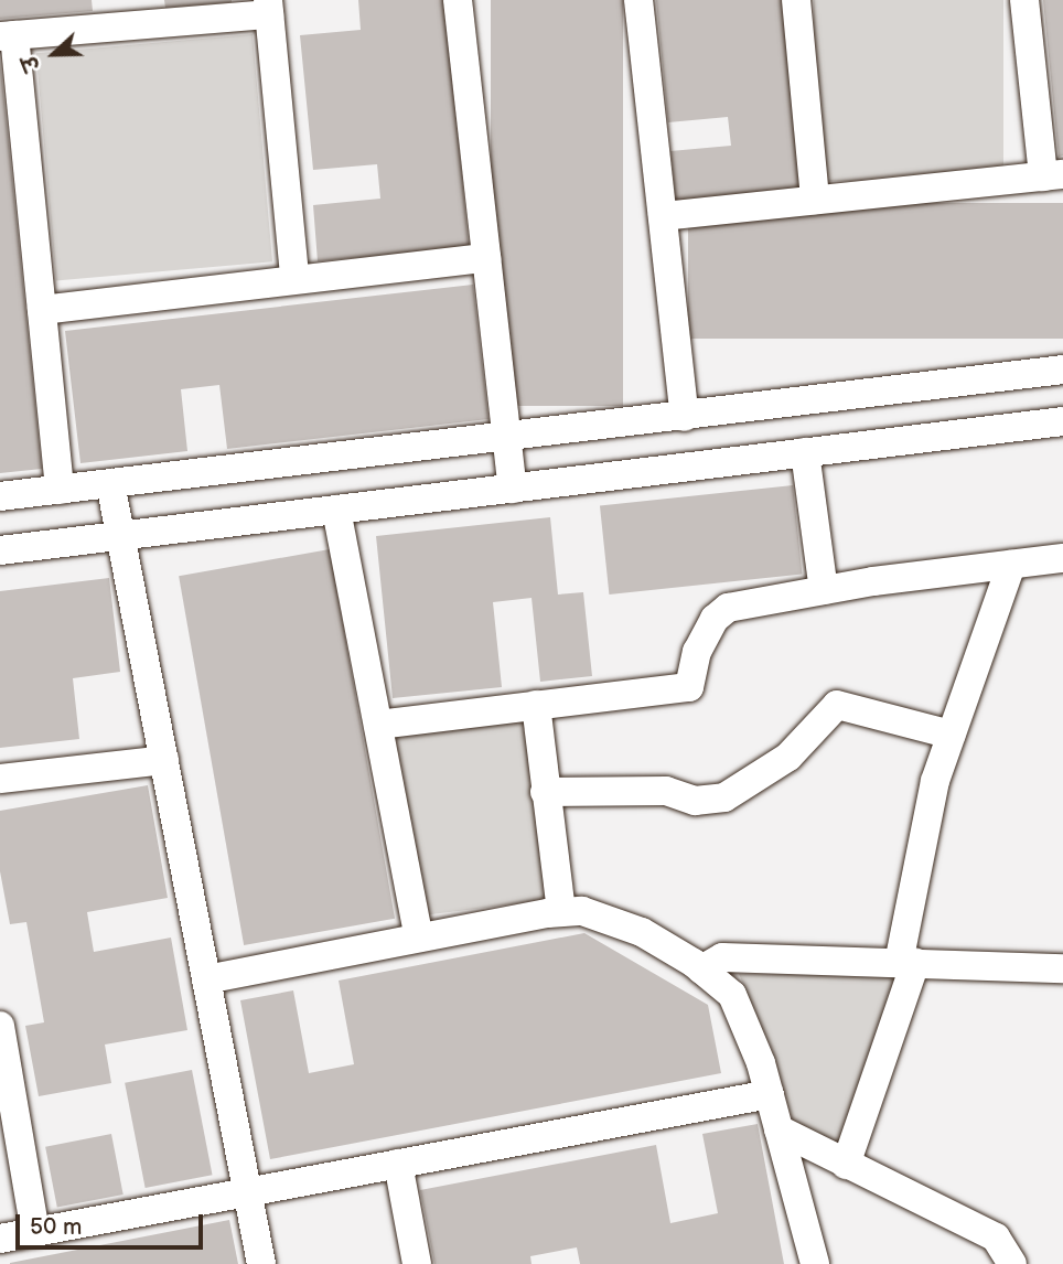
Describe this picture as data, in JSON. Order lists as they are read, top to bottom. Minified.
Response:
{"scale_bar":"50 m","north":"left"}
